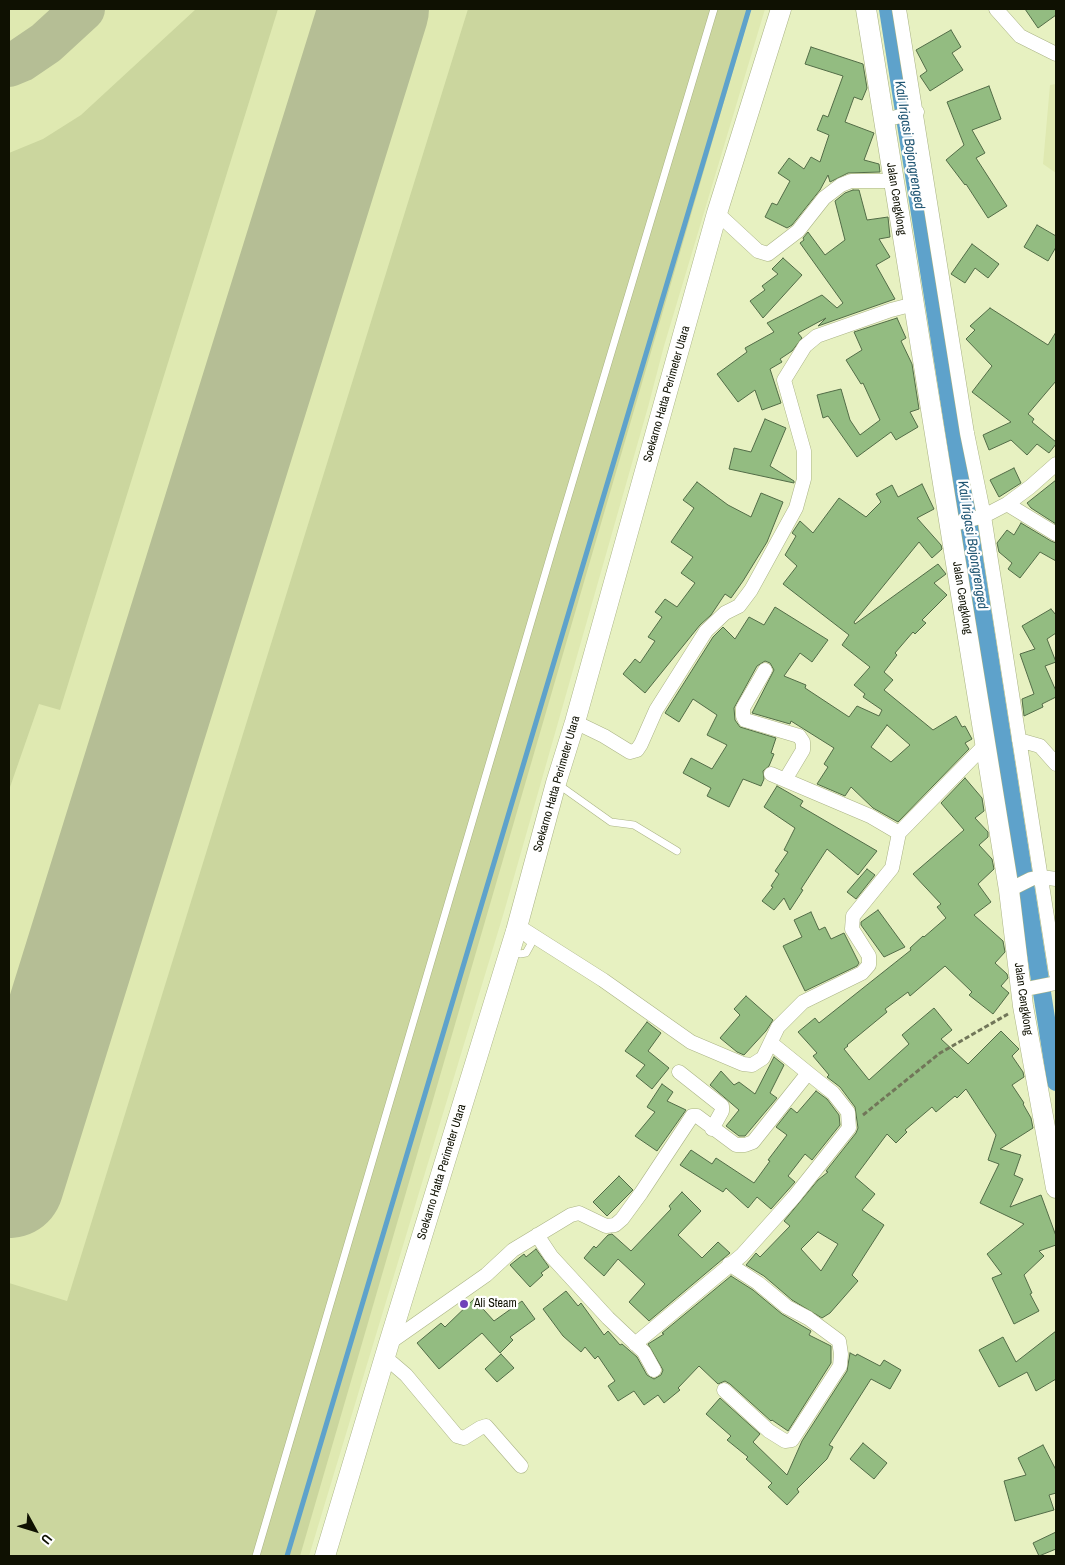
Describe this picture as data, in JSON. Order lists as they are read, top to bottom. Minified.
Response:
{"streets":{"main road":["Jalan Cengklong","Soekarno Hatta Perimeter Utara"]},"water":["Kali Irigasi Bojongrenged"],"places":["Ali Steam"],"north":"bottom right"}
